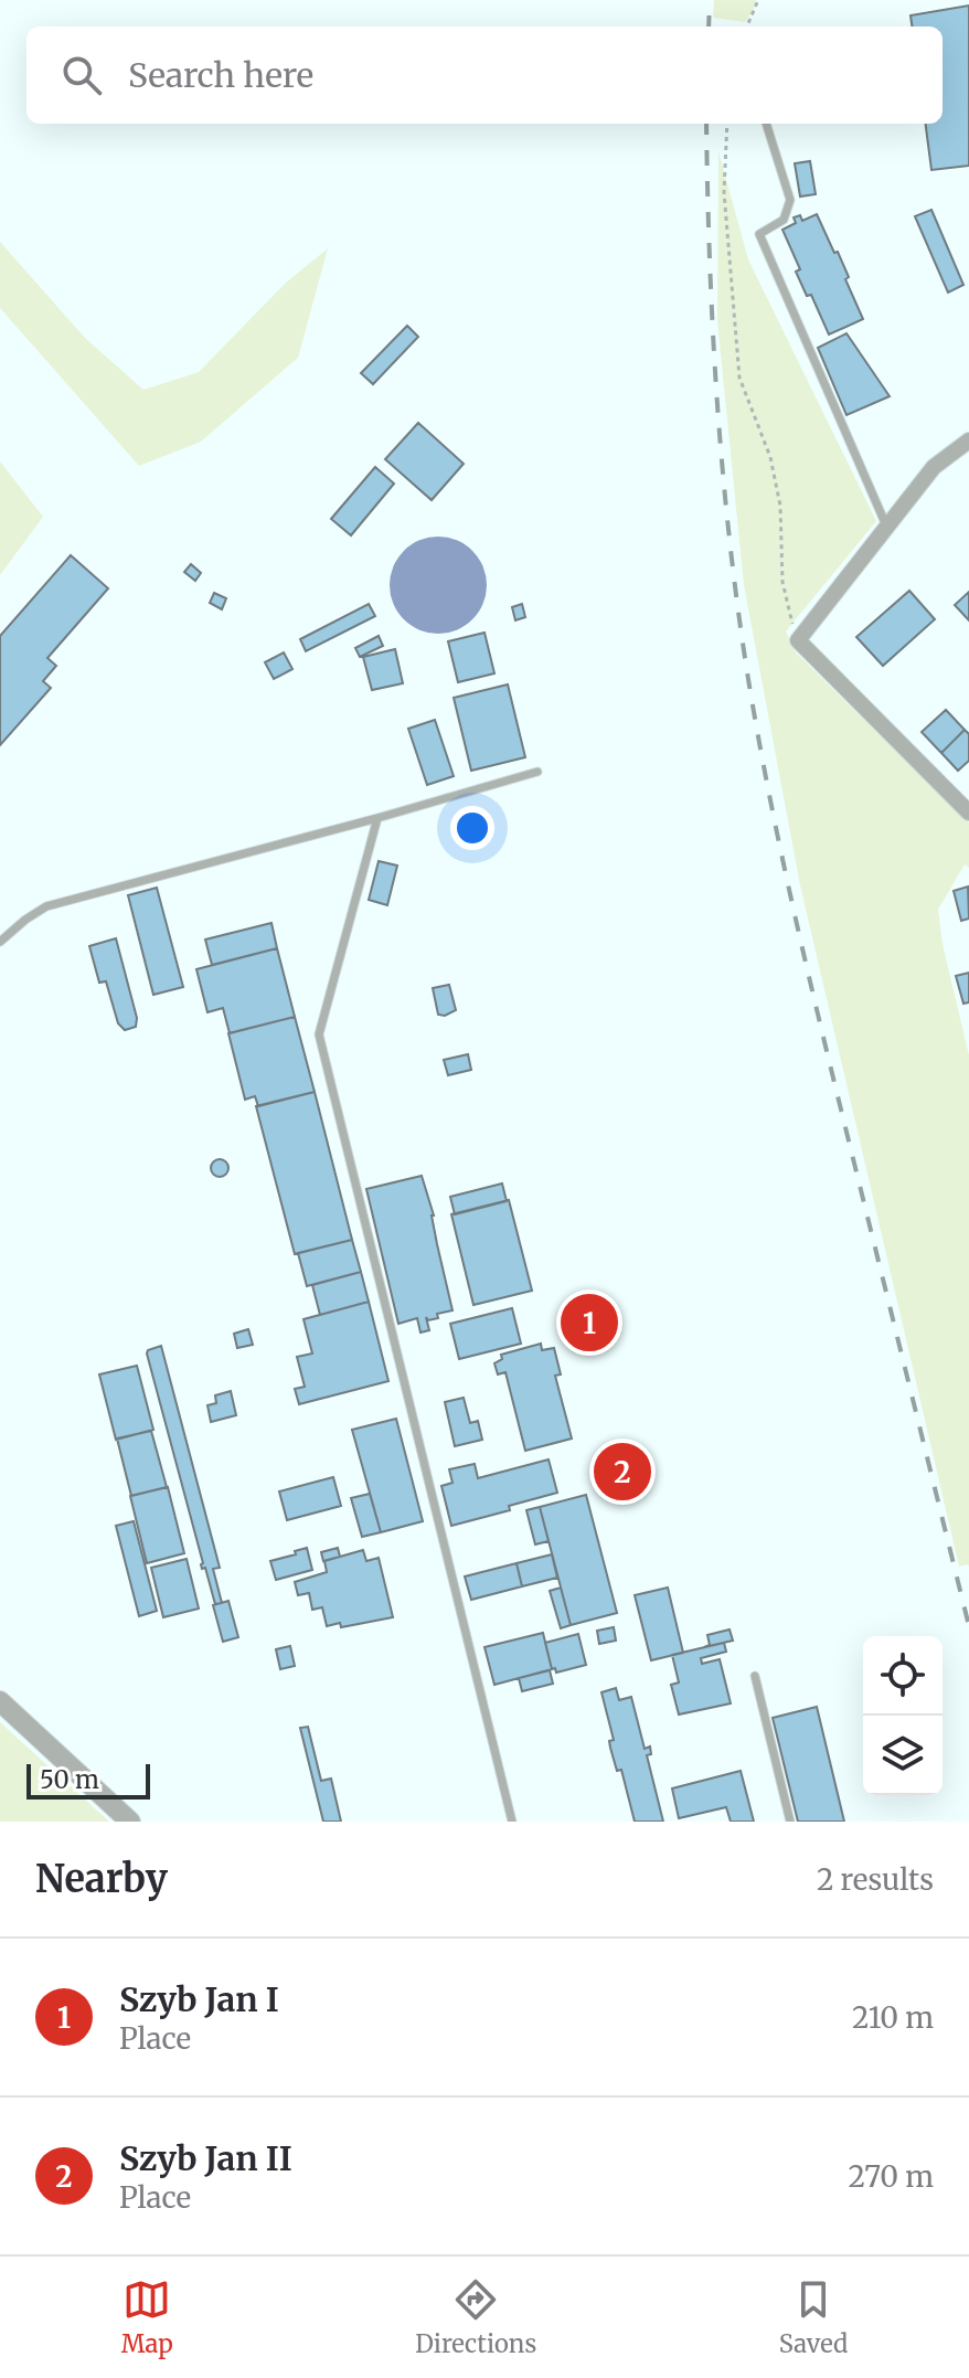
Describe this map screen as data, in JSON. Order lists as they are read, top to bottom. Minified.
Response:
{"scale_bar":"50 m","page":{"search":"Search here","pins":["1","2"],"scale":"50 m","heading":["Nearby","2 results"],"list":[{"mark":"1","name":"Szyb Jan I","note":"Place","value":"210 m"},{"mark":"2","name":"Szyb Jan II","note":"Place","value":"270 m"}],"nav":["Map","Directions","Saved"]}}
